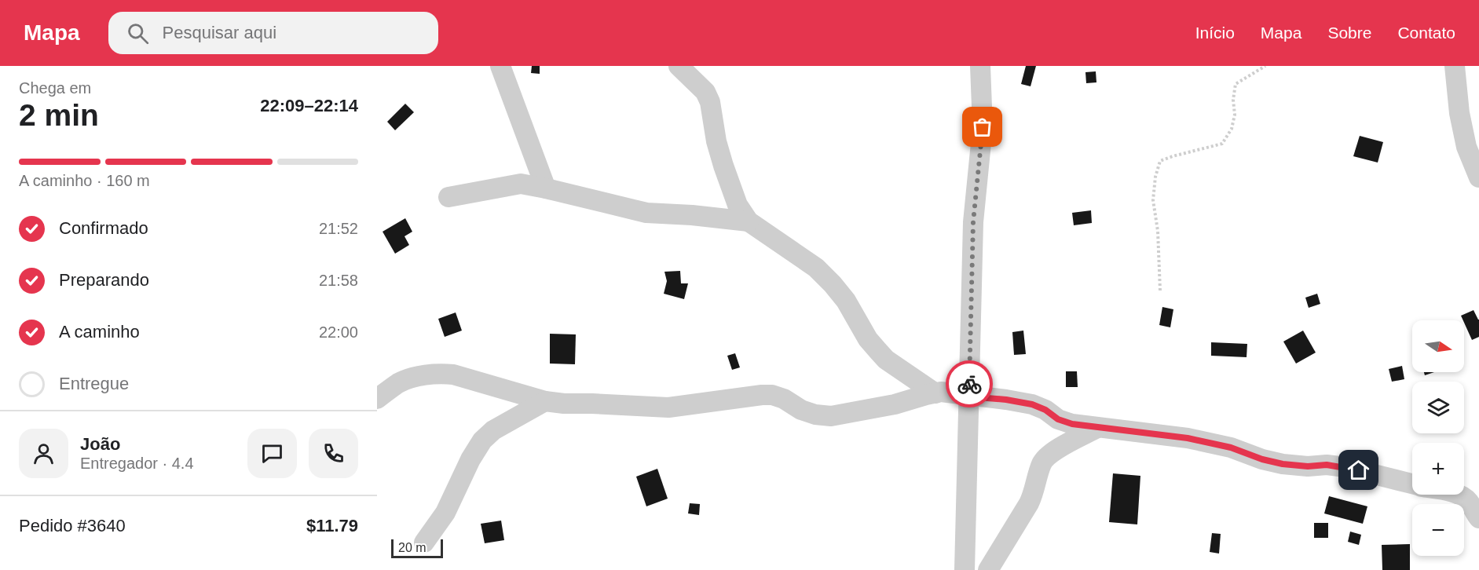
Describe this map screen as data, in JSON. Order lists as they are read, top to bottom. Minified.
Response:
{"scale_bar":"20 m","north":"right","page":{"header":"Mapa","search":"Pesquisar aqui","nav":["Início","Mapa","Sobre","Contato"],"heading":["2 min","Chega em","22:09–22:14"],"panel":["João","Entregador · 4.4","Pedido #3640","$11.79"],"bar":"A caminho · 160 m","list":[["Confirmado","21:52"],["Preparando","21:58"],["A caminho","22:00"],"Entregue"],"map_buttons":["+","−"],"scale":"20 m"}}
